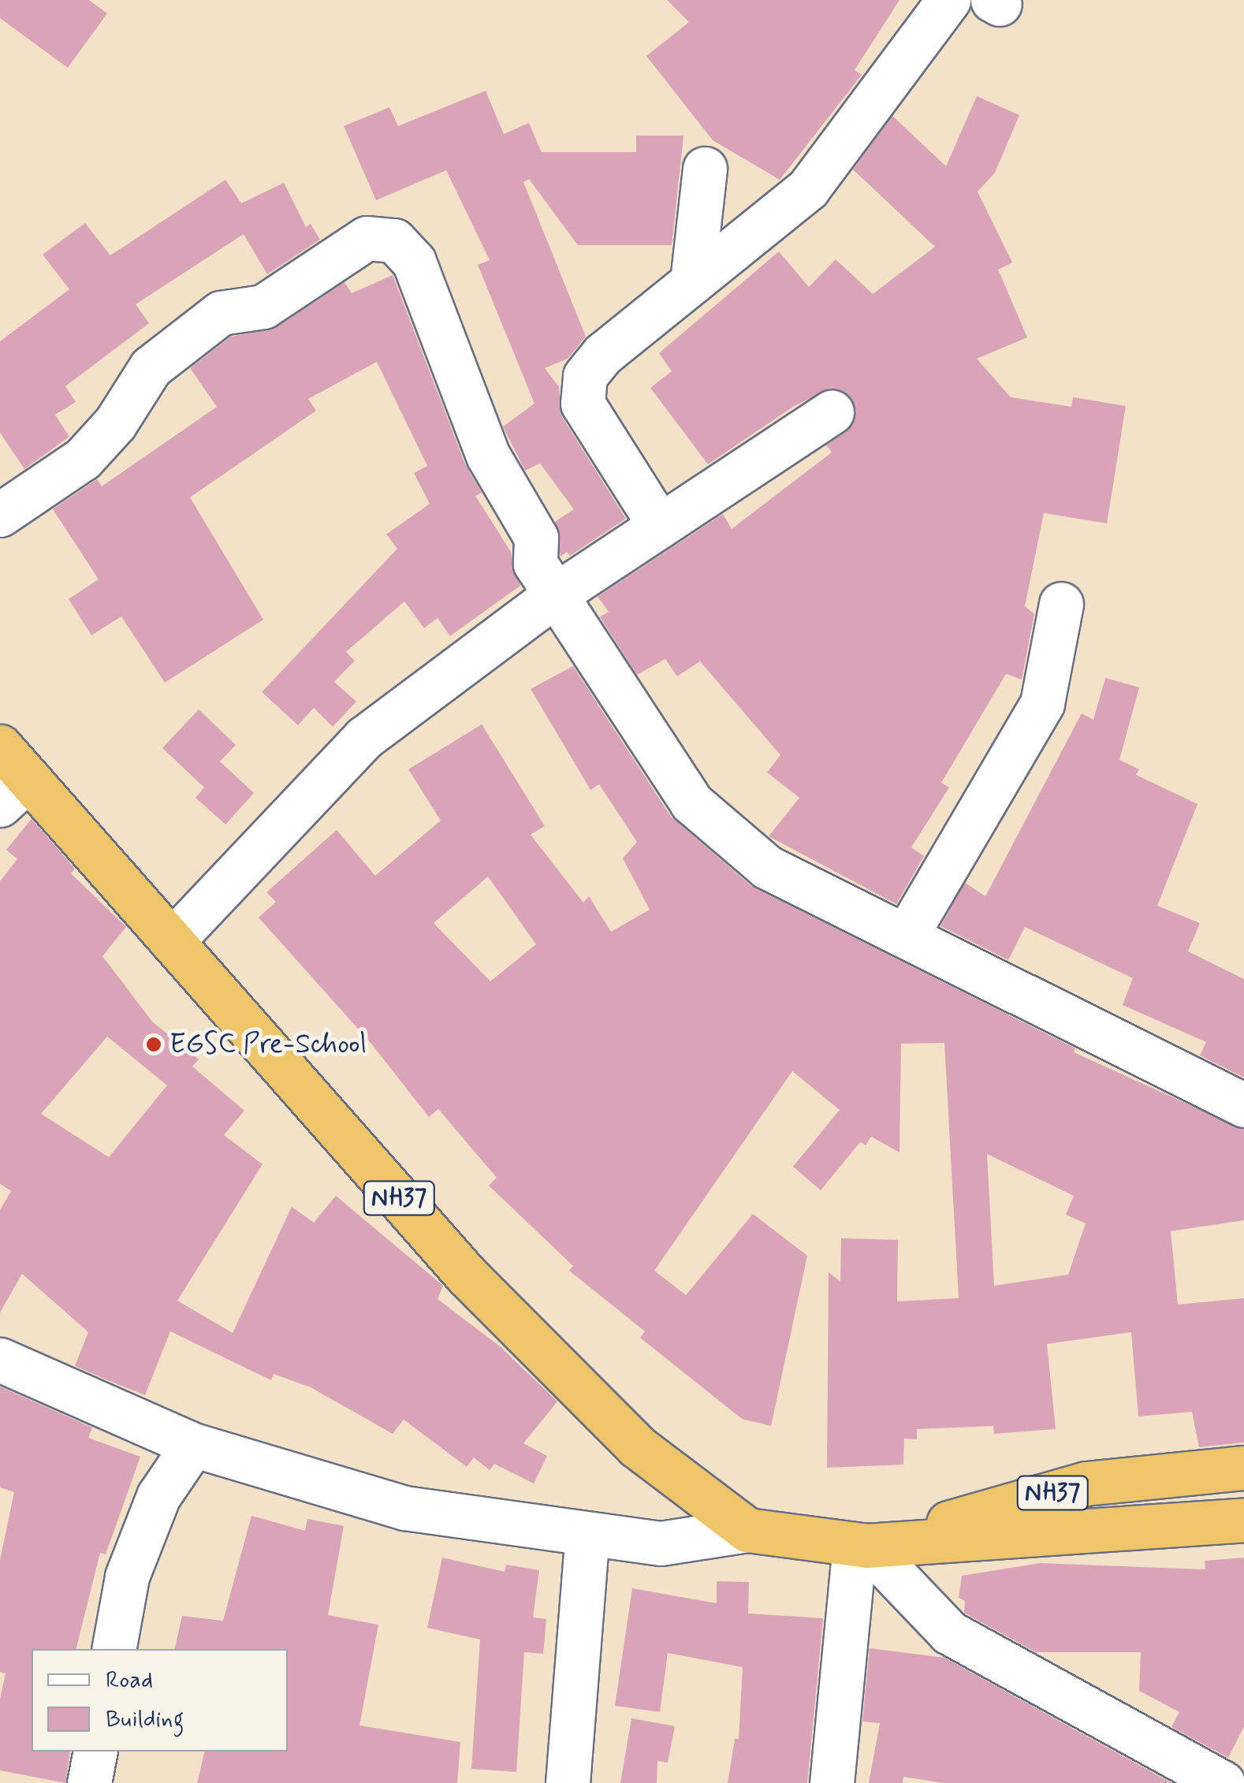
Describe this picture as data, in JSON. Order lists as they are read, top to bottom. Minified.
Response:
{"streets":{"highway":["NH37"]},"places":["EGSC Pre-School"],"legend":["Road","Building"]}
